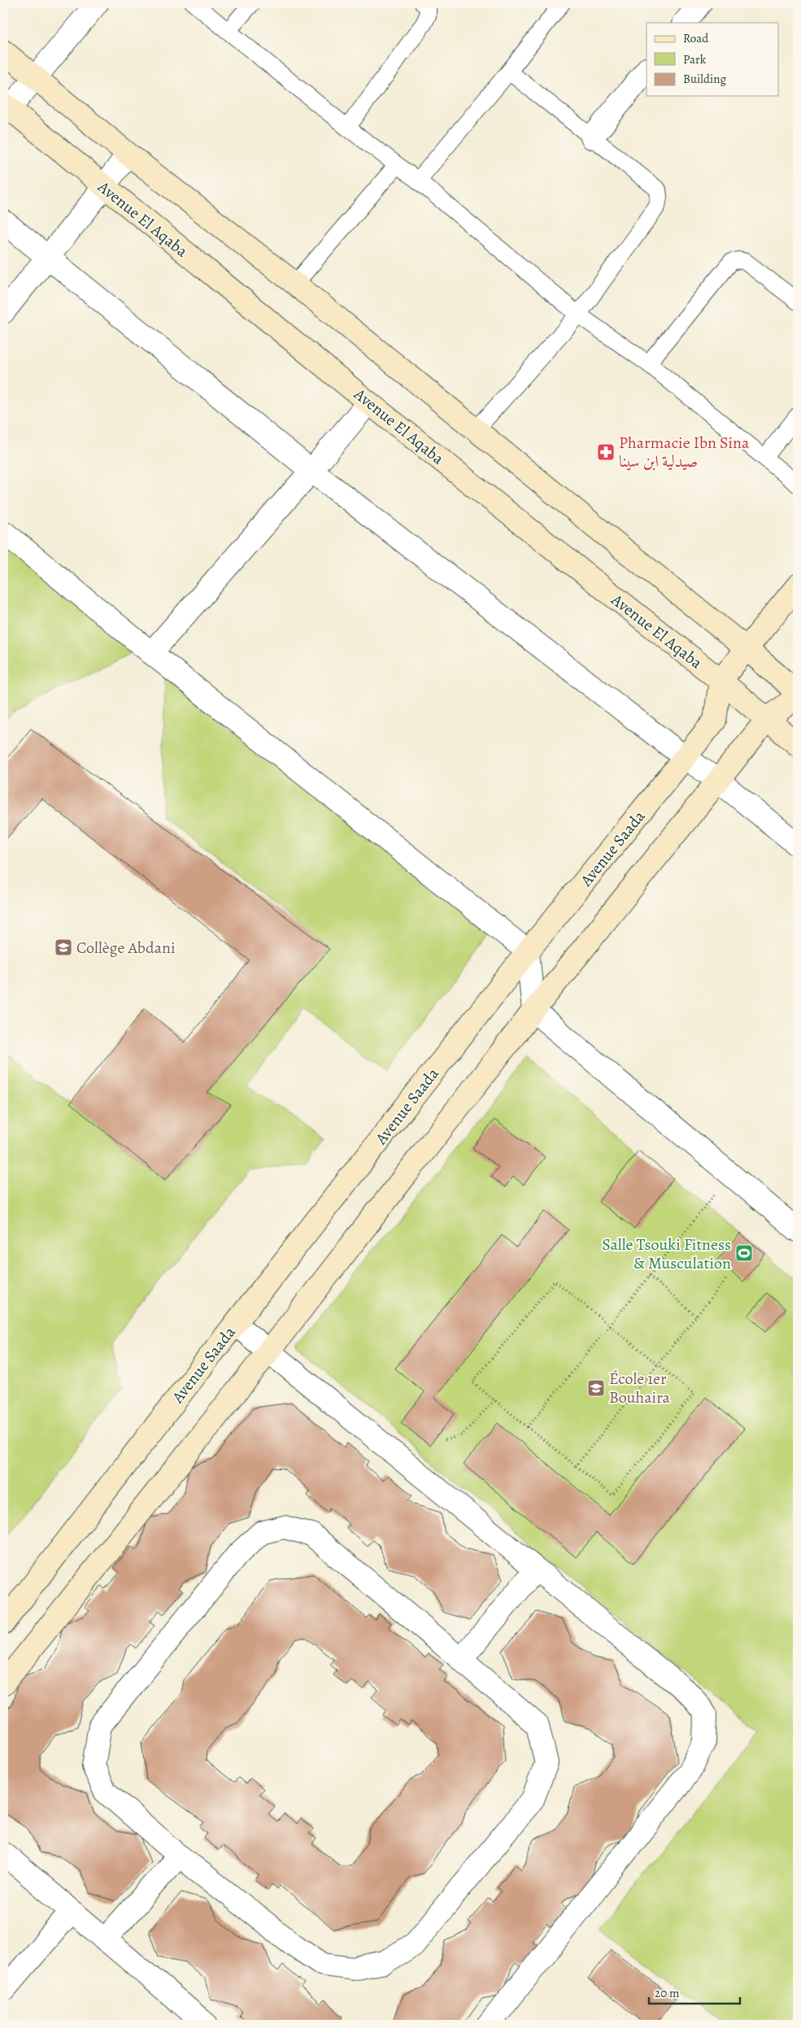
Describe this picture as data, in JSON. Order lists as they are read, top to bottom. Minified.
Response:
{"streets":{"street":["Avenue El Aqaba","Avenue Saada"]},"crossings":[["Avenue El Aqaba","Avenue Saada"]],"places":{"pharmacy":["Pharmacie Ibn Sina صيدلية ابن سينا"],"school or university":["Collège Abdani","École 1er Bouhaira"],"sports":["Salle Tsouki Fitness & Musculation"]},"legend":["Road","Park","Building"],"scale_bar":"20 m"}
